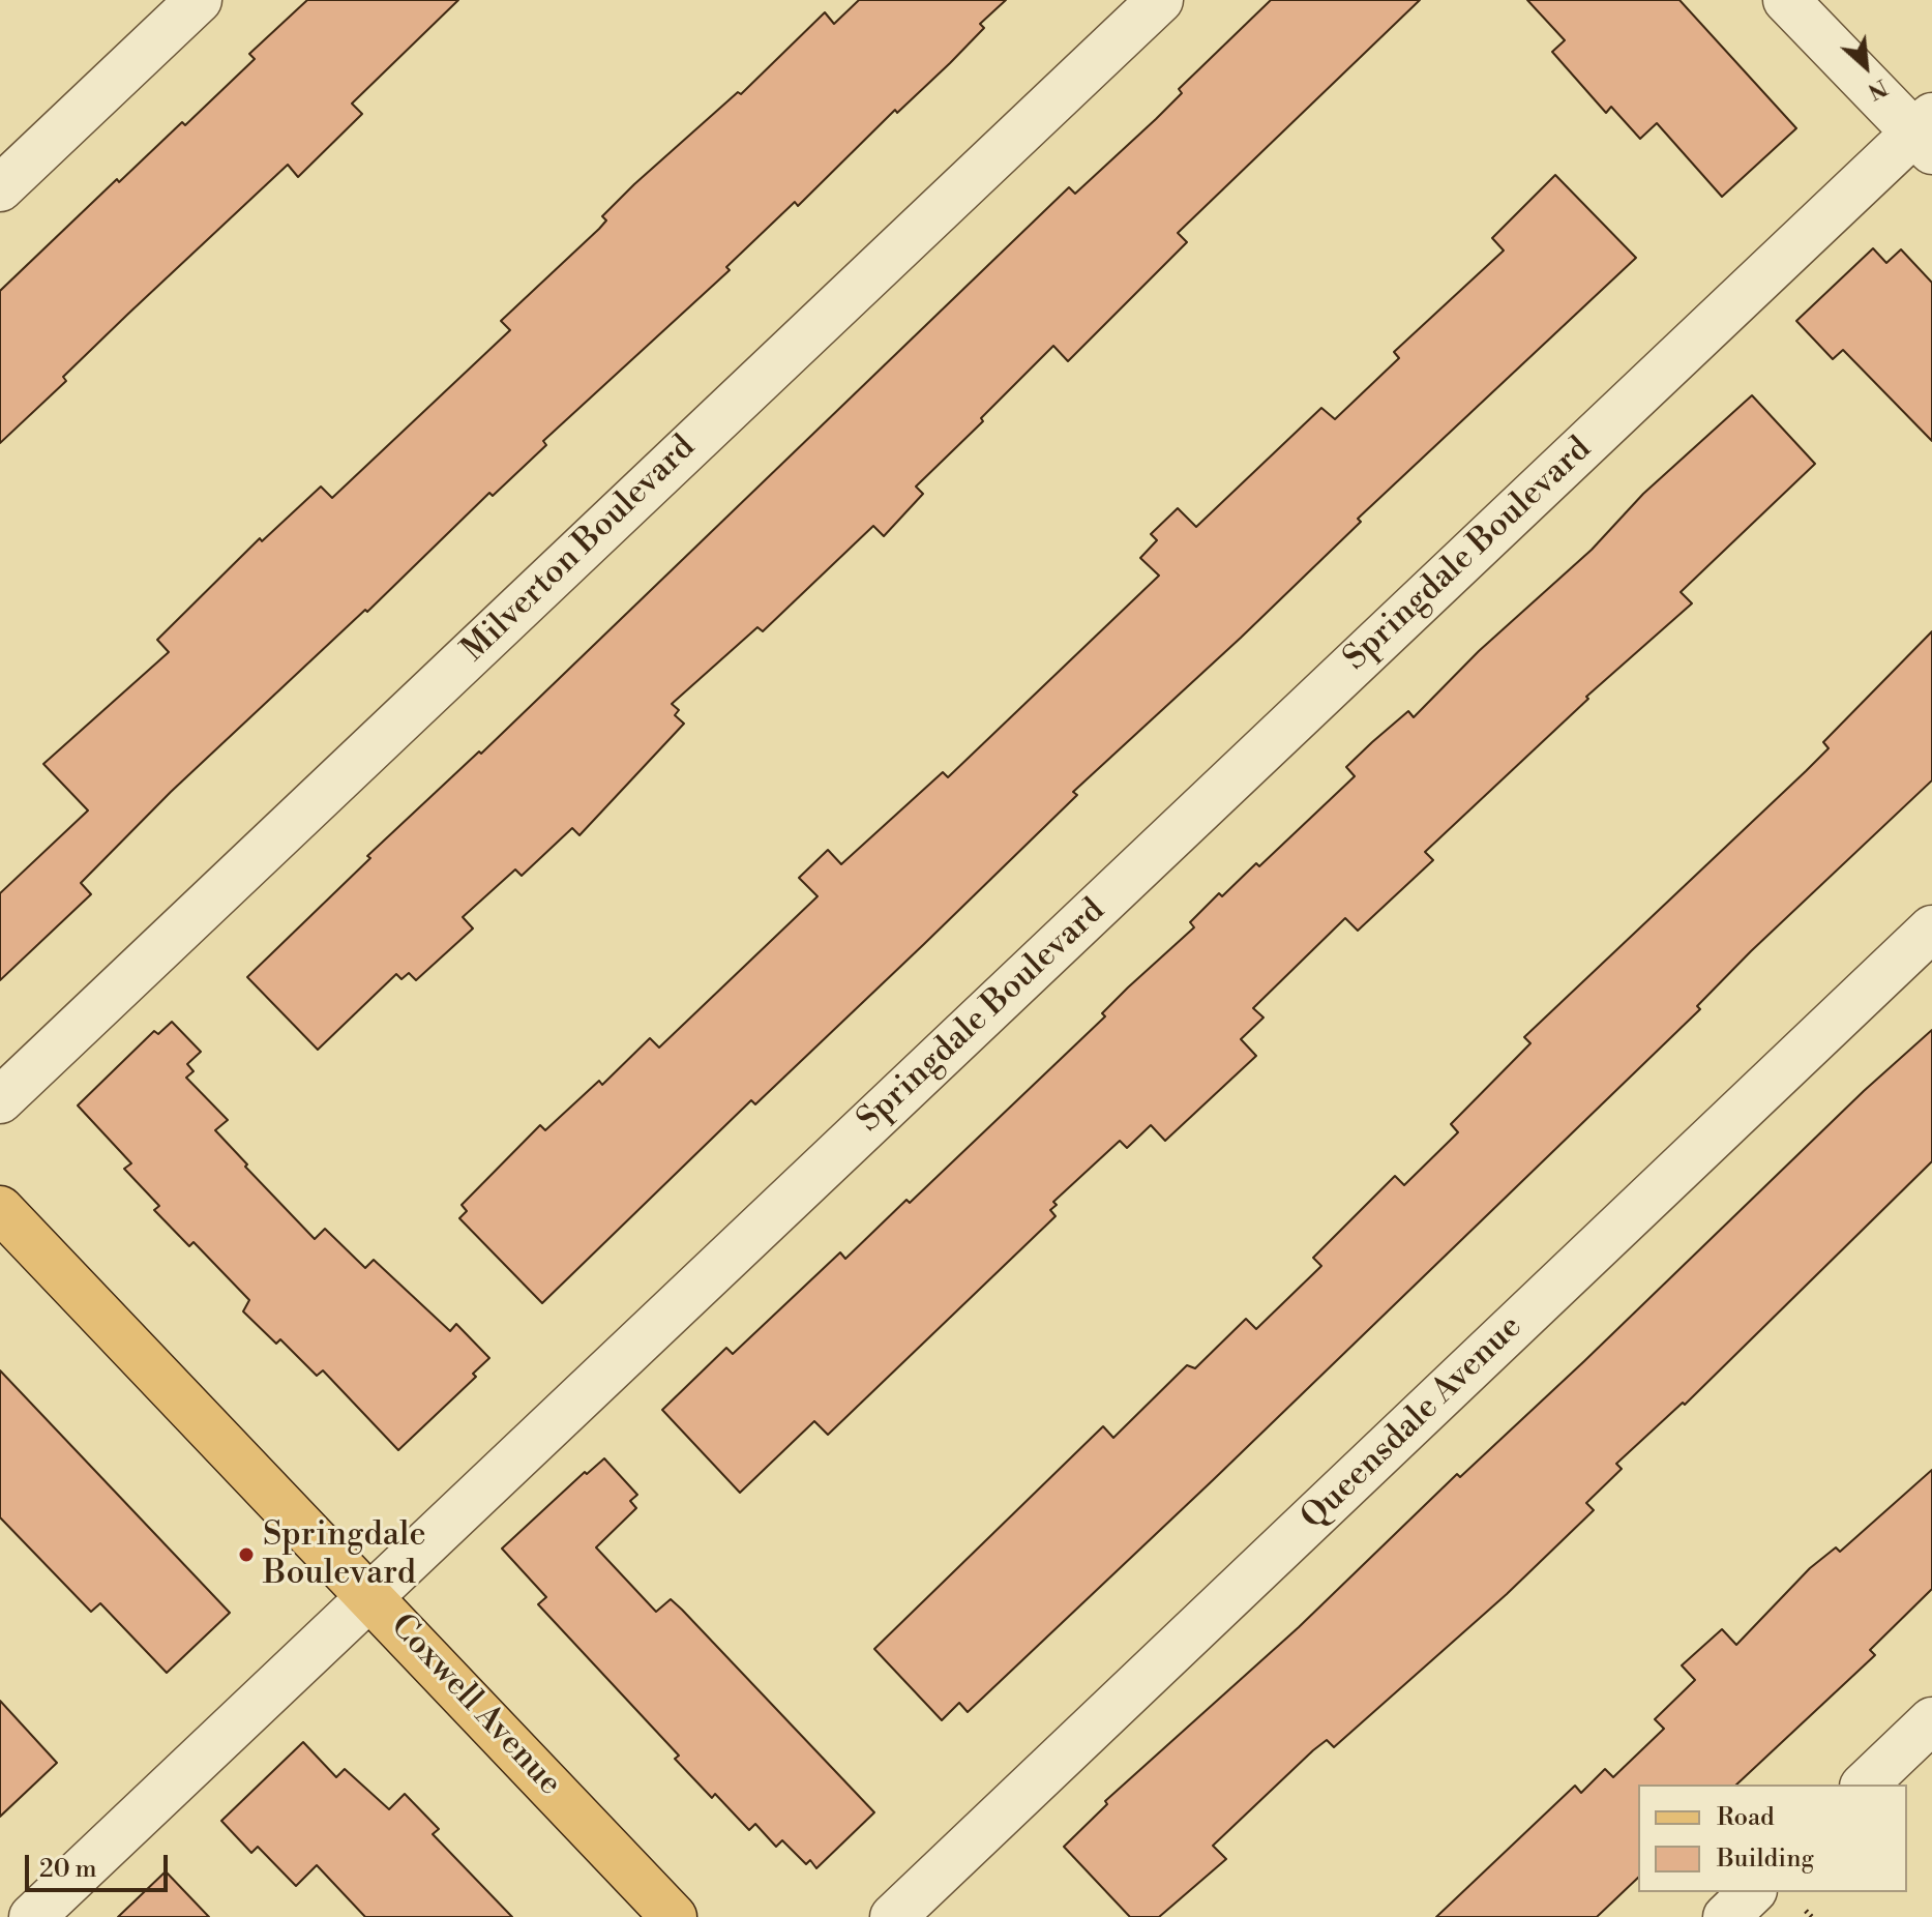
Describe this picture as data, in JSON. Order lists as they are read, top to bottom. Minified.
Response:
{"streets":{"main road":["Coxwell Avenue"],"street":["Milverton Boulevard","Springdale Boulevard","Queensdale Avenue"]},"crossings":[["Springdale Boulevard","Coxwell Avenue"]],"places":["Springdale Boulevard"],"legend":["Road","Building"],"scale_bar":"20 m","north":"bottom right"}
